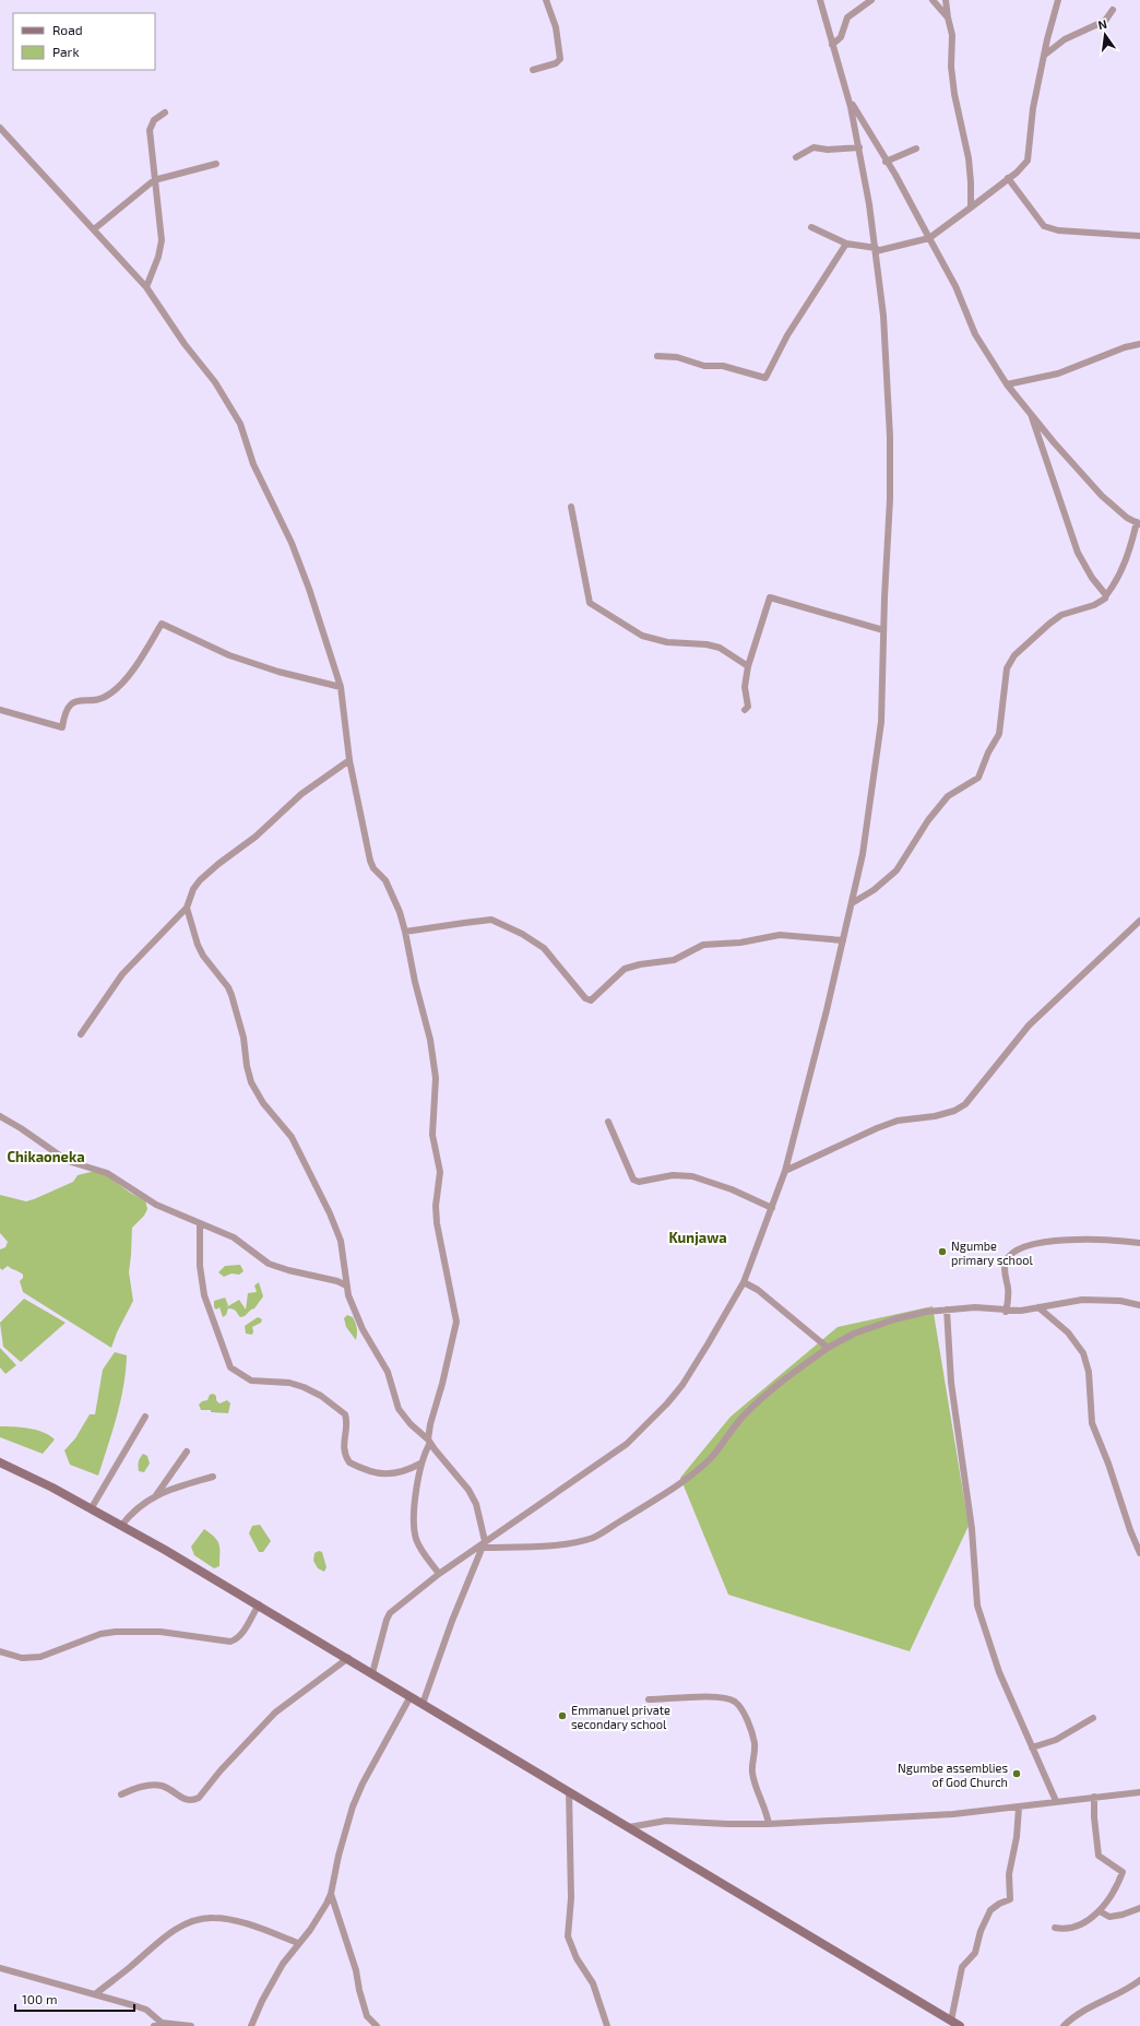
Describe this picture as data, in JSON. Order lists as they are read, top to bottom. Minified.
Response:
{"districts":["Chikaoneka","Kunjawa"],"places":["Ngumbe primary school","Emmanuel private secondary school","Ngumbe assemblies of God Church"],"legend":["Road","Park"],"scale_bar":"100 m","north":"top"}
